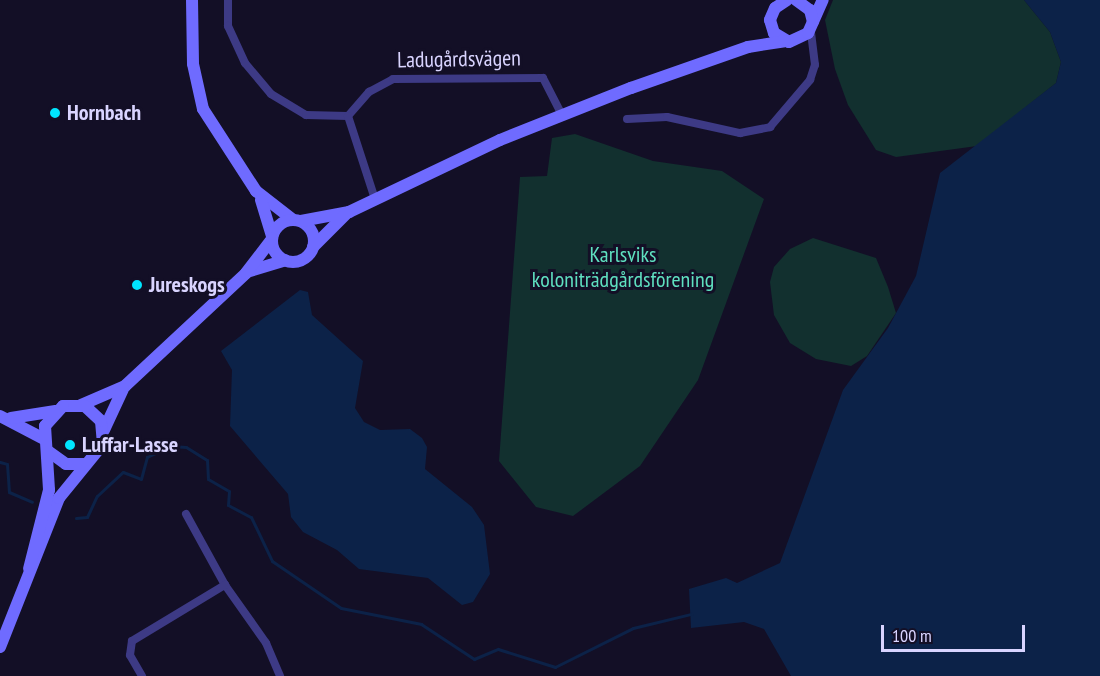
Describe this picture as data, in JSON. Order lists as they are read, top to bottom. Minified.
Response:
{"streets":{"street":["Ladugårdsvägen"]},"parks":["Karlsviks koloniträdgårdsförening"],"places":["Hornbach","Jureskogs","Luffar-Lasse"],"scale_bar":"100 m"}
